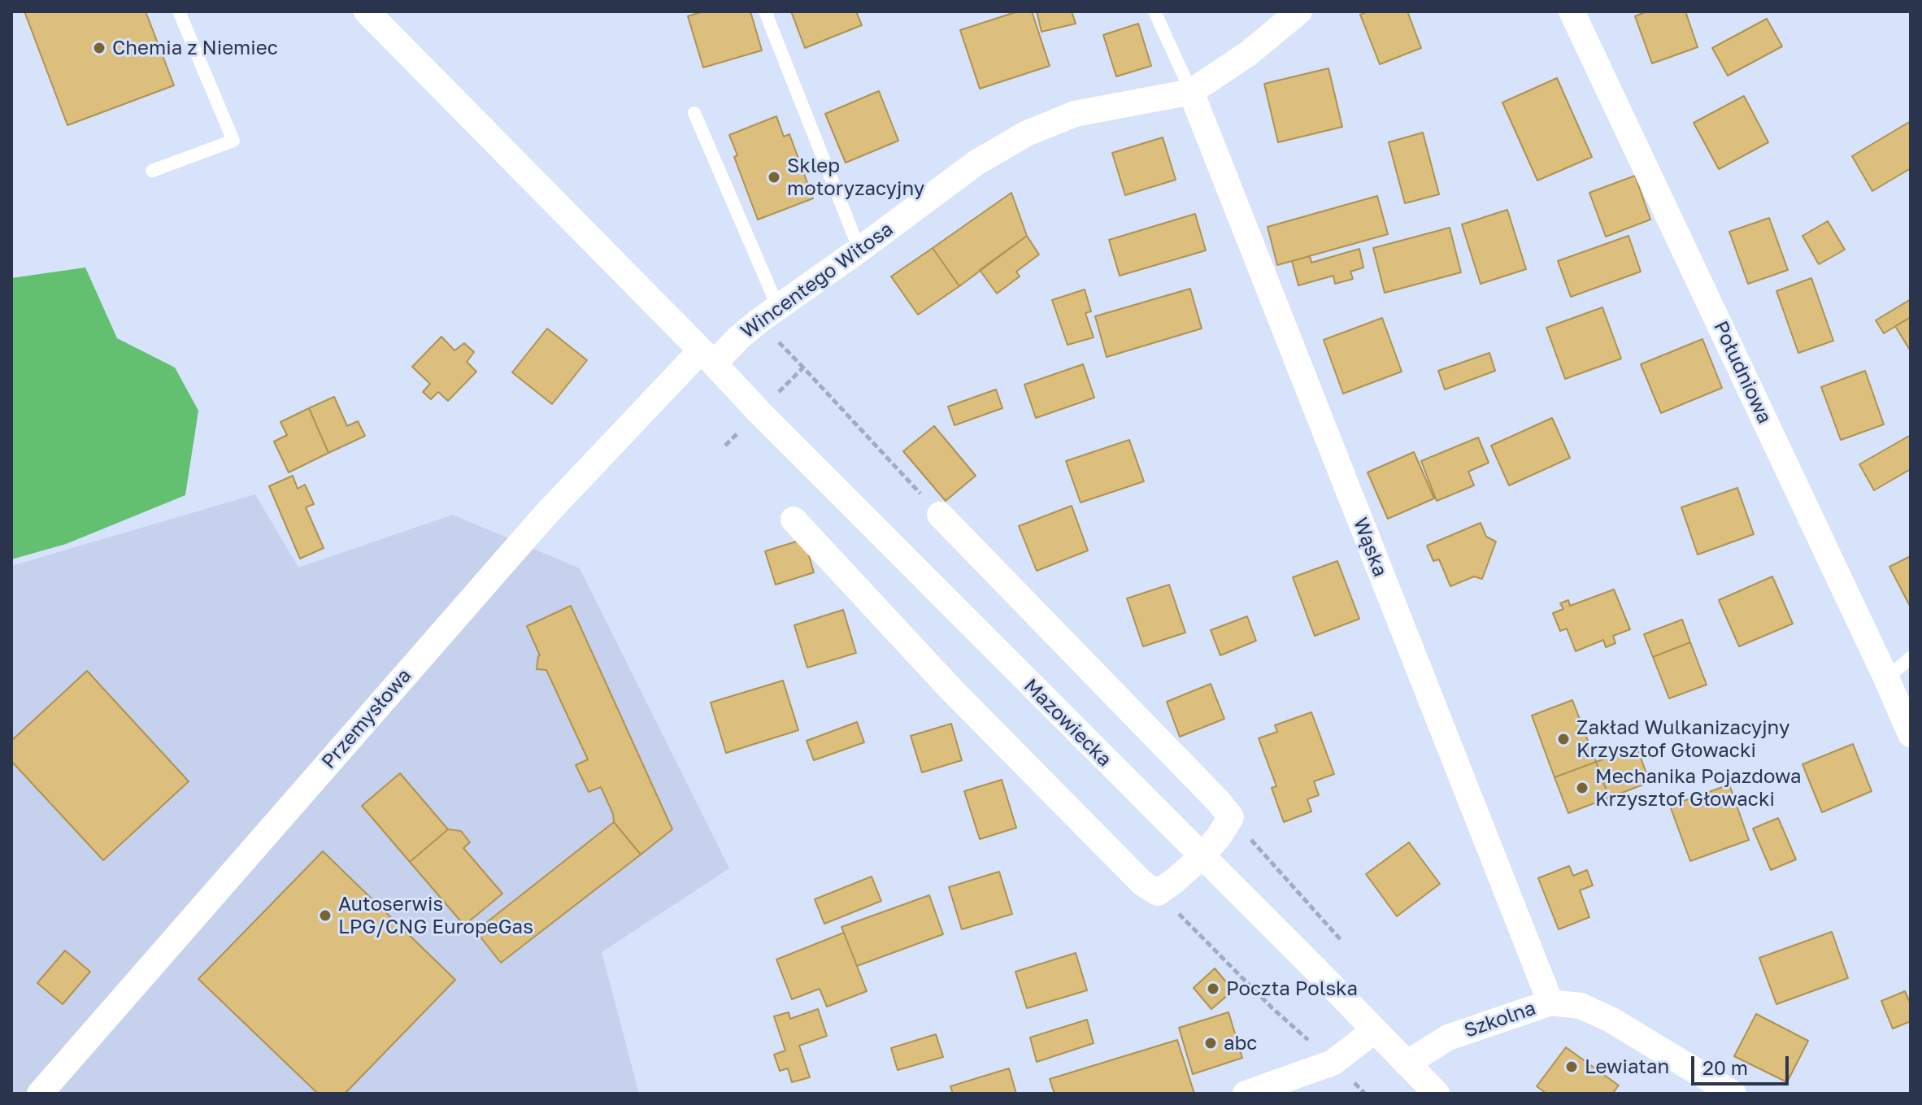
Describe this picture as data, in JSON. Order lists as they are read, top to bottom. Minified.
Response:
{"streets":{"street":["Wincentego Witosa","Południowa","Wąska","Przemysłowa","Mazowiecka","Szkolna"]},"crossings":[["Wincentego Witosa","Wąska"],["Wincentego Witosa","Przemysłowa"],["Wincentego Witosa","Mazowiecka"],["Wąska","Szkolna"],["Przemysłowa","Mazowiecka"],["Mazowiecka","Szkolna"]],"places":["Chemia z Niemiec","Sklep motoryzacyjny","Zakład Wulkanizacyjny Krzysztof Głowacki","Mechanika Pojazdowa Krzysztof Głowacki","Autoserwis LPG/CNG EuropeGas","Poczta Polska","abc","Lewiatan"],"scale_bar":"20 m"}
